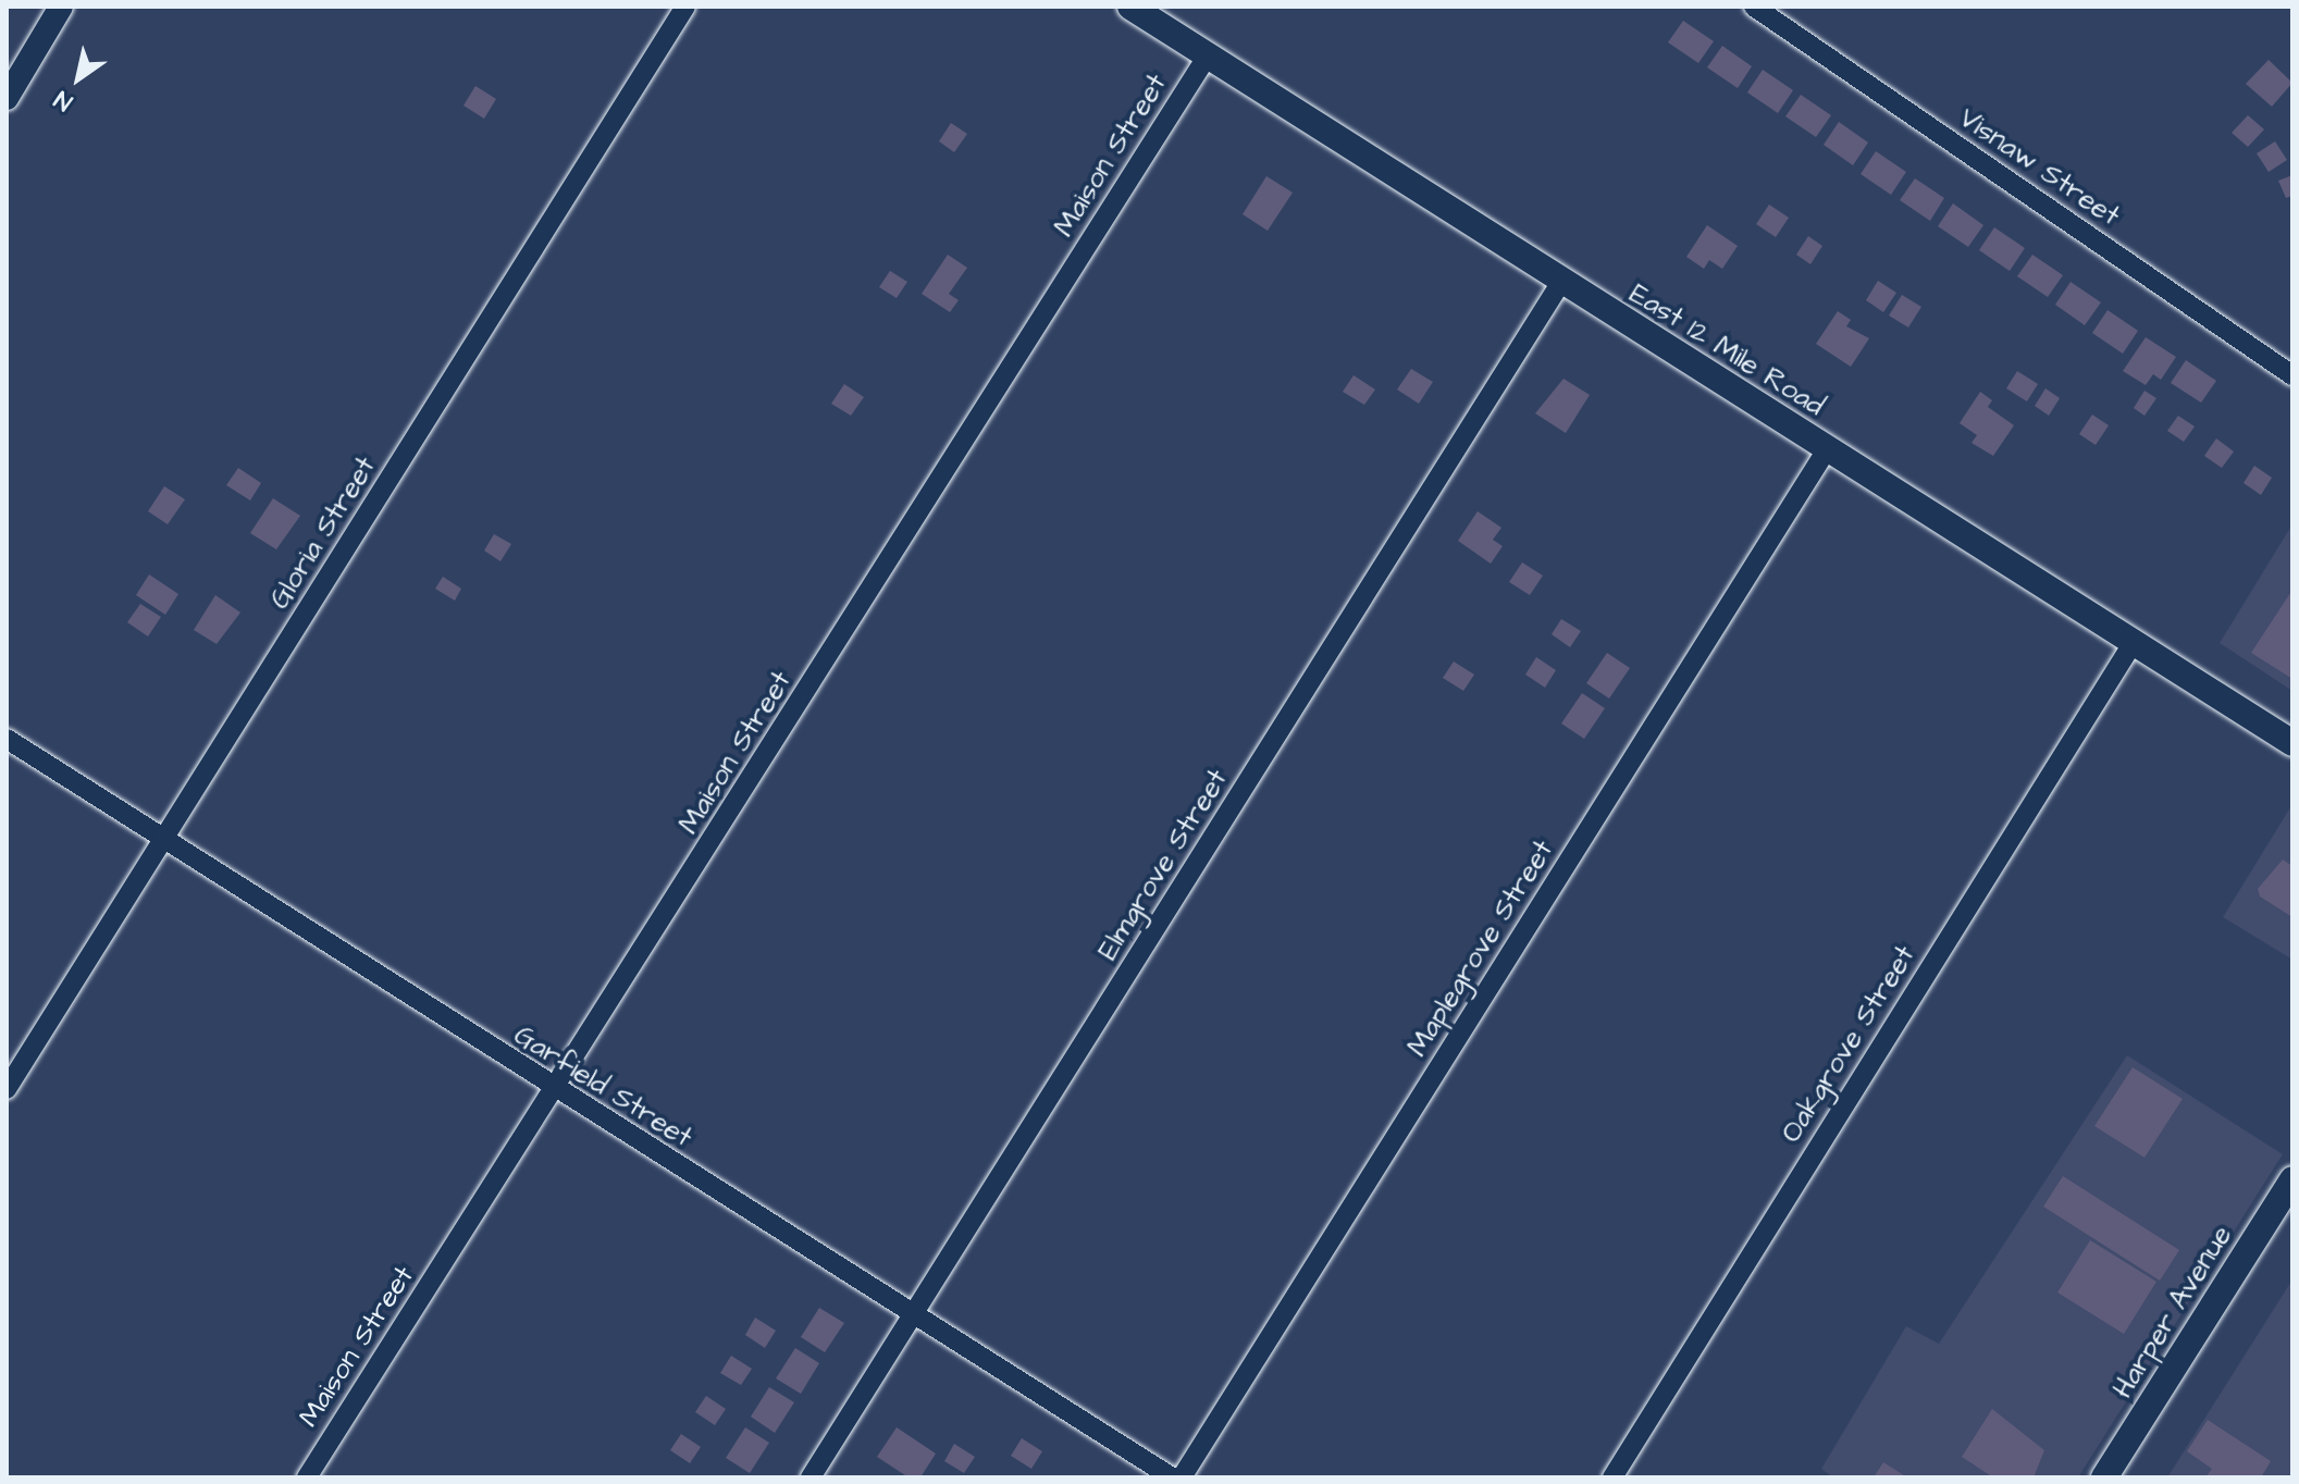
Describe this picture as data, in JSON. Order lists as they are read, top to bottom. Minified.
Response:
{"streets":{"main road":["East 12 Mile Road","Harper Avenue"],"street":["Maison Street","Visnaw Street","Gloria Street","Elmgrove Street","Maplegrove Street","Oakgrove Street","Garfield Street"]},"crossings":[["Maison Street","East 12 Mile Road"],["Maison Street","Garfield Street"],["East 12 Mile Road","Elmgrove Street"],["East 12 Mile Road","Maplegrove Street"],["East 12 Mile Road","Oakgrove Street"],["Gloria Street","Garfield Street"],["Elmgrove Street","Garfield Street"]],"north":"bottom left"}
